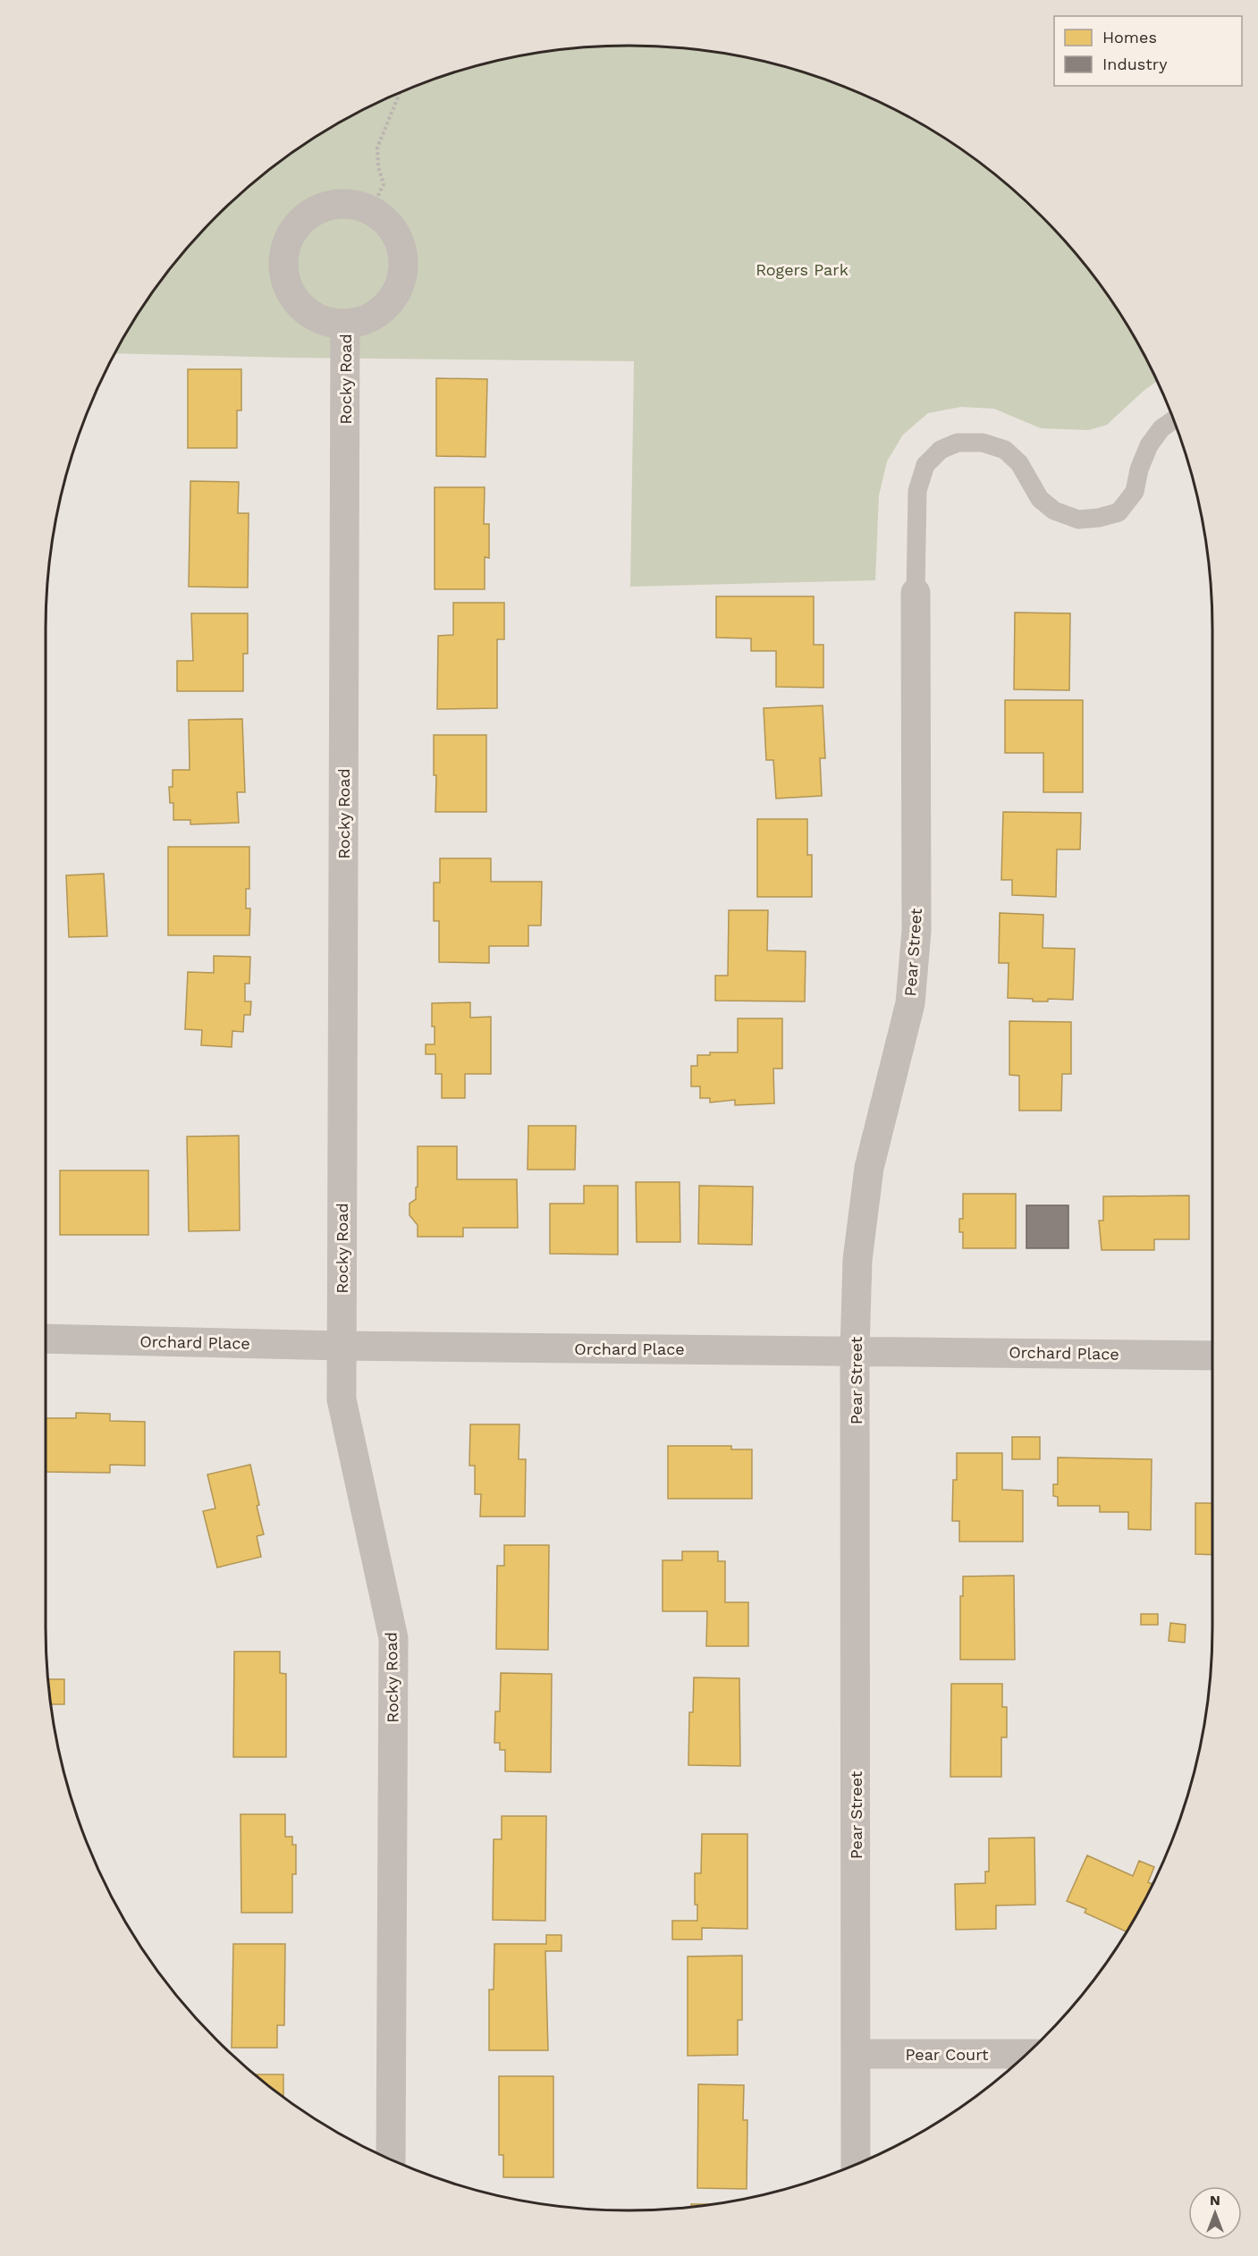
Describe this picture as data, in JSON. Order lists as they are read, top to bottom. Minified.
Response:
{"streets":{"street":["Rocky Road","Pear Street","Orchard Place","Pear Court"]},"crossings":[["Rocky Road","Orchard Place"],["Pear Street","Orchard Place"],["Pear Street","Pear Court"]],"parks":["Rogers Park"],"legend":["Homes","Industry"],"north":"top"}
